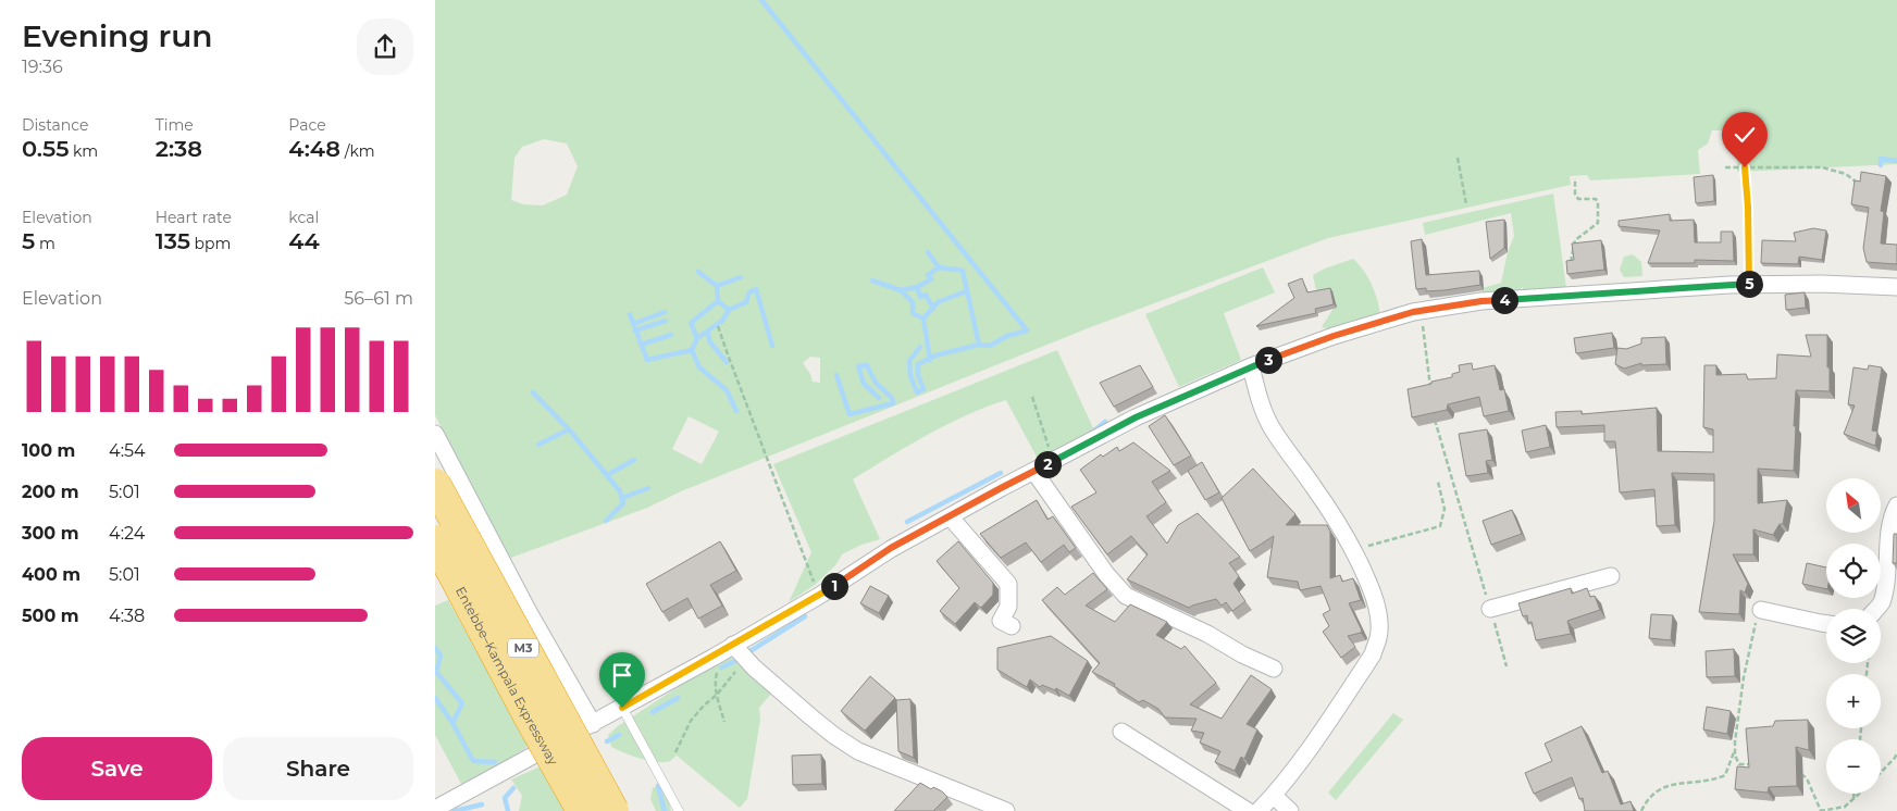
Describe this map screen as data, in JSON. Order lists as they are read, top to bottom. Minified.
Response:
{"streets":{"highway":["M3","Entebbe–Kampala Expressway"]},"north":"top left","page":{"heading":["Evening run","19:36"],"stats":[["Distance","0.55 km"],["Time","2:38"],["Pace","4:48 /km"],["Elevation","5 m"],["Heart rate","135 bpm"],["kcal","44"]],"pins":["5","4","3","2","1"],"chart":["Elevation","56–61 m"],"list":[{"name":"100 m","note":"4:54"},{"name":"200 m","note":"5:01"},{"name":"300 m","note":"4:24"},{"name":"400 m","note":"5:01"},{"name":"500 m","note":"4:38"}],"map_buttons":["+","−"],"buttons":["Save","Share"]}}
